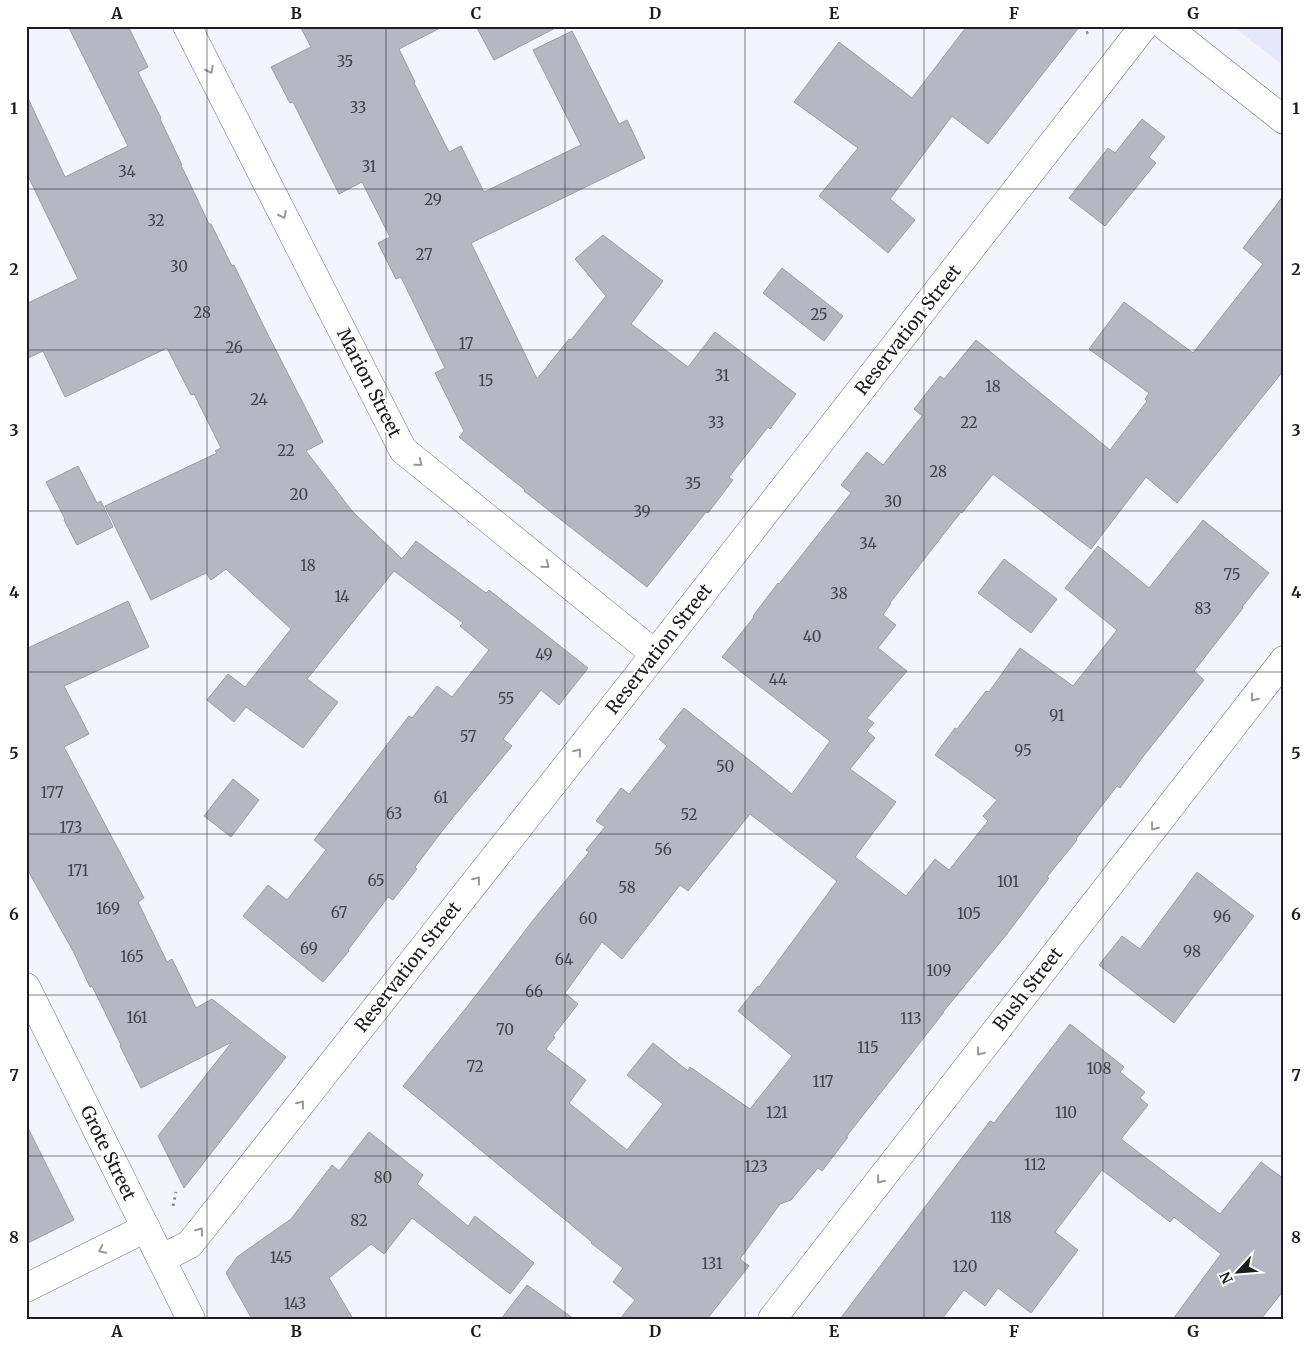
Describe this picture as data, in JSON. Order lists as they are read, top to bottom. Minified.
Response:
{"streets":{"street":["Reservation Street","Marion Street","Bush Street","Grote Street"]},"crossings":[["Reservation Street","Marion Street"],["Reservation Street","Grote Street"]],"one_way":["Reservation Street","Marion Street","Bush Street"],"house_numbers":["35","33","31","34","29","32","27","30","28","25","17","26","31","15","18","24","33","22","22","28","35","20","30","39","34","18","75","38","14","83","40","49","44","55","91","57","95","50","177","61","63","52","173","56","171","65","101","58","169","67","105","96","60","69","98","165","64","109","66","161","113","70","115","72","108","117","121","110","112","123","80","118","82","145","131","120","143"],"north":"bottom left","grid":{"columns":["A","B","C","D","E","F","G"],"rows":["1","2","3","4","5","6","7","8"]}}
